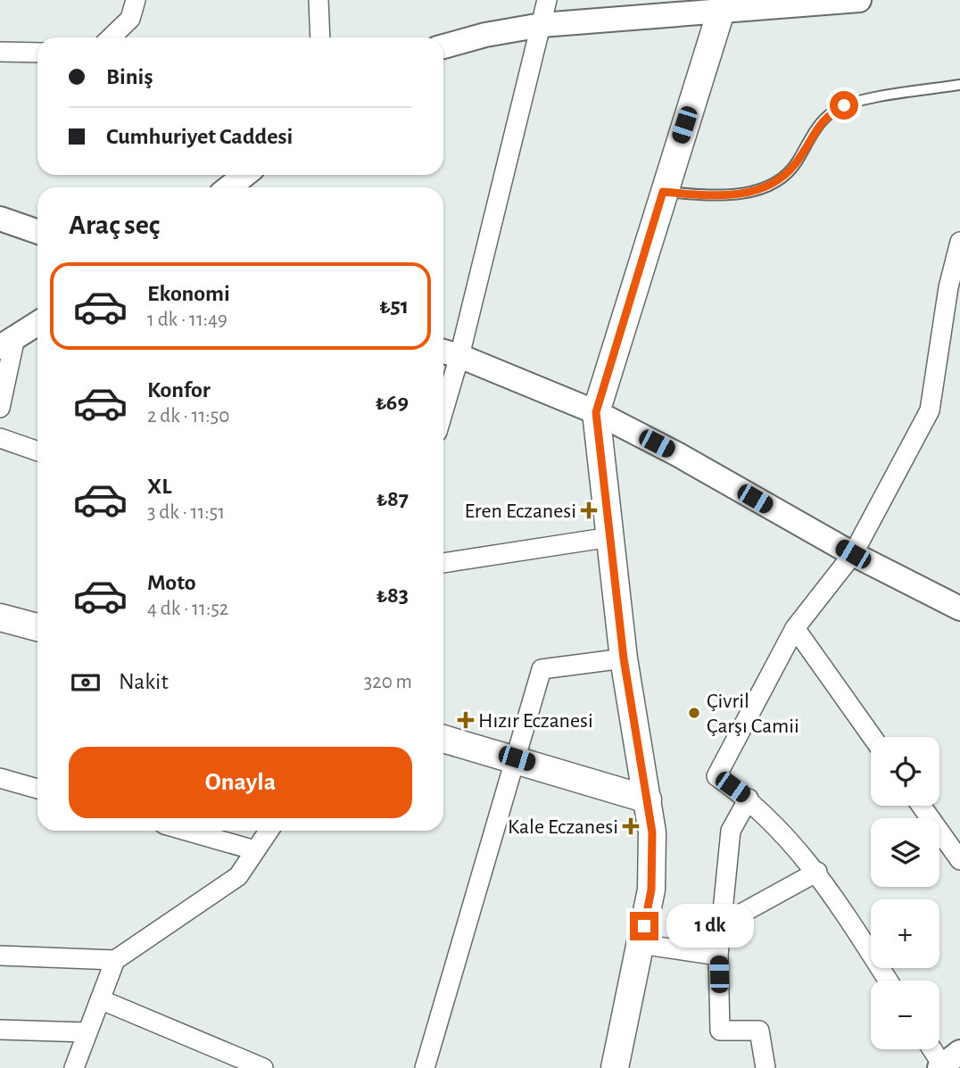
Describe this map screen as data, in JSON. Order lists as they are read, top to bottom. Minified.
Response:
{"places":{"health":["Eren Eczanesi","Hızır Eczanesi","Kale Eczanesi"],"other":["Çivril Çarşı Camii"]},"page":{"banner":["Biniş","Cumhuriyet Caddesi"],"heading":"Araç seç","list":[{"name":"Ekonomi","note":"1 dk · 11:49","value":"₺51"},{"name":"Konfor","note":"2 dk · 11:50","value":"₺69"},{"name":"XL","note":"3 dk · 11:51","value":"₺87"},{"name":"Moto","note":"4 dk · 11:52","value":"₺83"}],"pay":["Nakit","320 m"],"buttons":"Onayla","map_buttons":["+","−"],"bubble":"1 dk"}}
